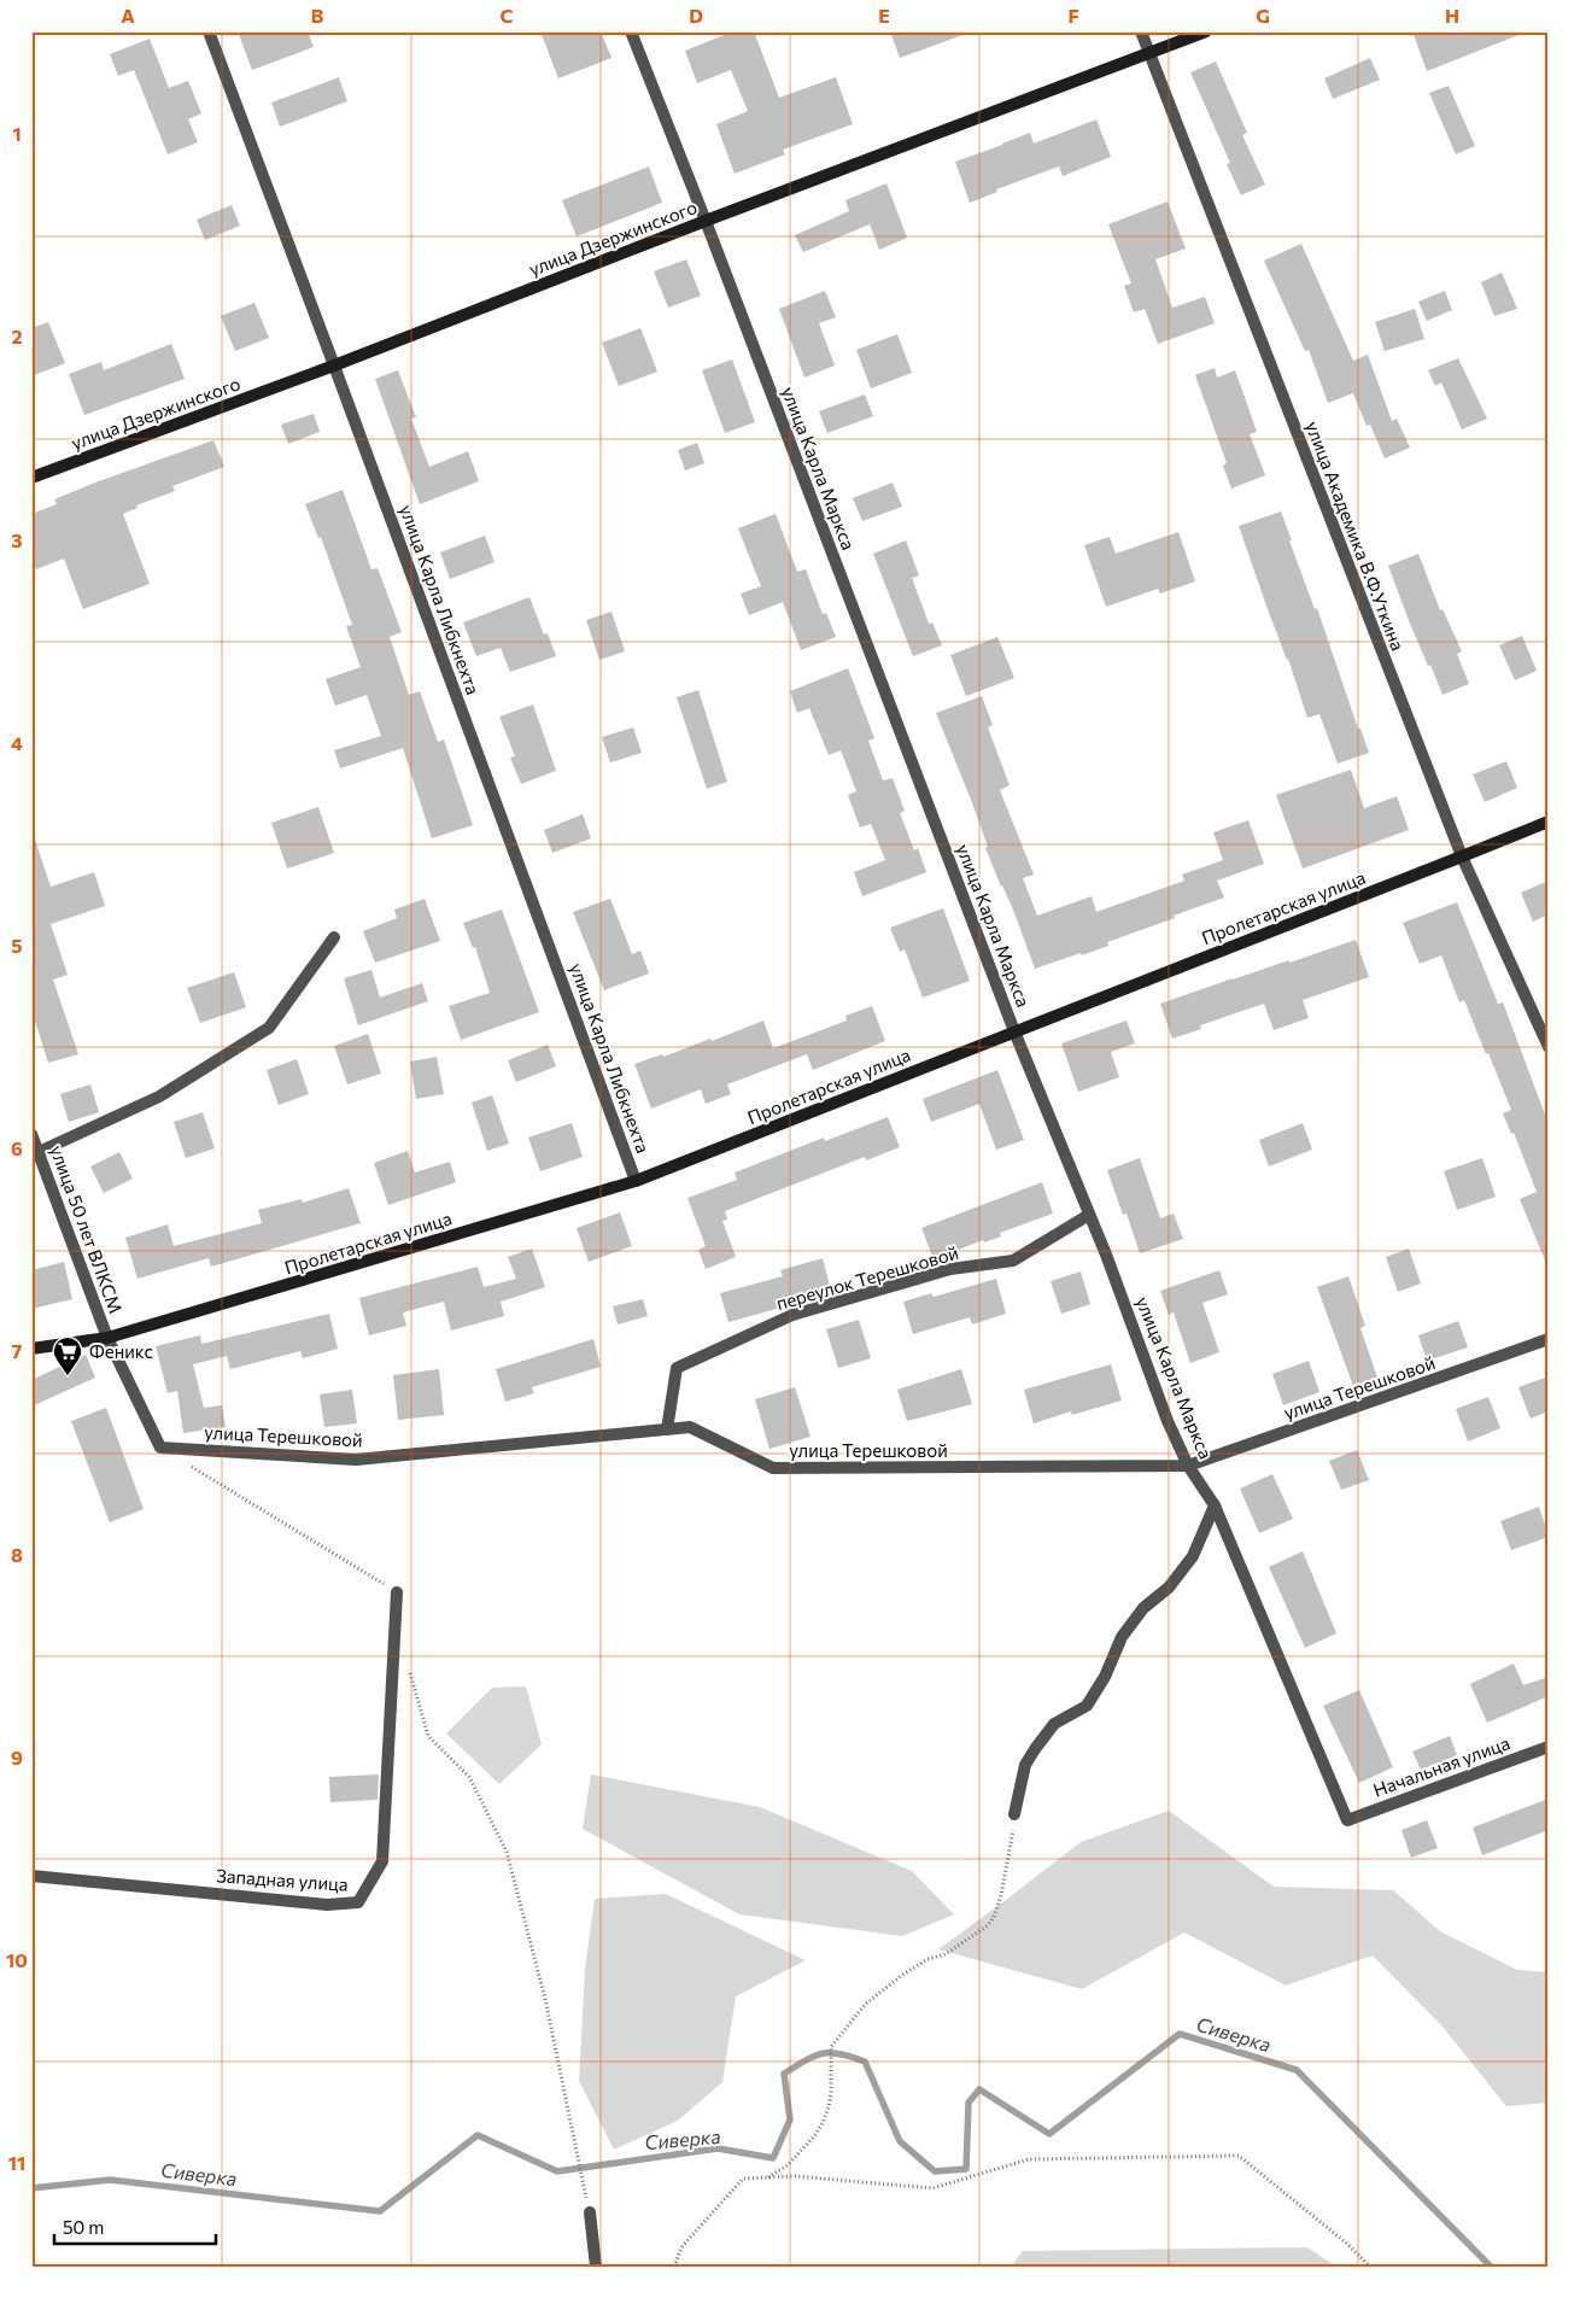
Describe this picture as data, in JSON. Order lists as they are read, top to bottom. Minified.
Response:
{"streets":{"main road":["улица Дзержинского","Пролетарская улица"],"street":["улица Карла Маркса","улица Академика В.Ф.Уткина","улица Карла Либкнехта","улица 50 лет ВЛКСМ","переулок Терешковой","улица Терешковой","Начальная улица","Западная улица"]},"crossings":[["улица Дзержинского","улица Карла Маркса"],["улица Дзержинского","улица Академика В.Ф.Уткина"],["улица Дзержинского","улица Карла Либкнехта"],["улица Карла Маркса","Пролетарская улица"],["улица Карла Маркса","переулок Терешковой"],["улица Карла Маркса","улица Терешковой"],["улица Карла Маркса","Начальная улица"],["улица Академика В.Ф.Уткина","Пролетарская улица"],["улица Карла Либкнехта","Пролетарская улица"],["Пролетарская улица","улица 50 лет ВЛКСМ"],["Пролетарская улица","улица Терешковой"],["улица 50 лет ВЛКСМ","улица Терешковой"],["переулок Терешковой","улица Терешковой"]],"water":["Сиверка"],"places":{"supermarket":["Феникс"]},"scale_bar":"50 m","grid":{"columns":["A","B","C","D","E","F","G","H"],"rows":["1","2","3","4","5","6","7","8","9","10","11"]}}
